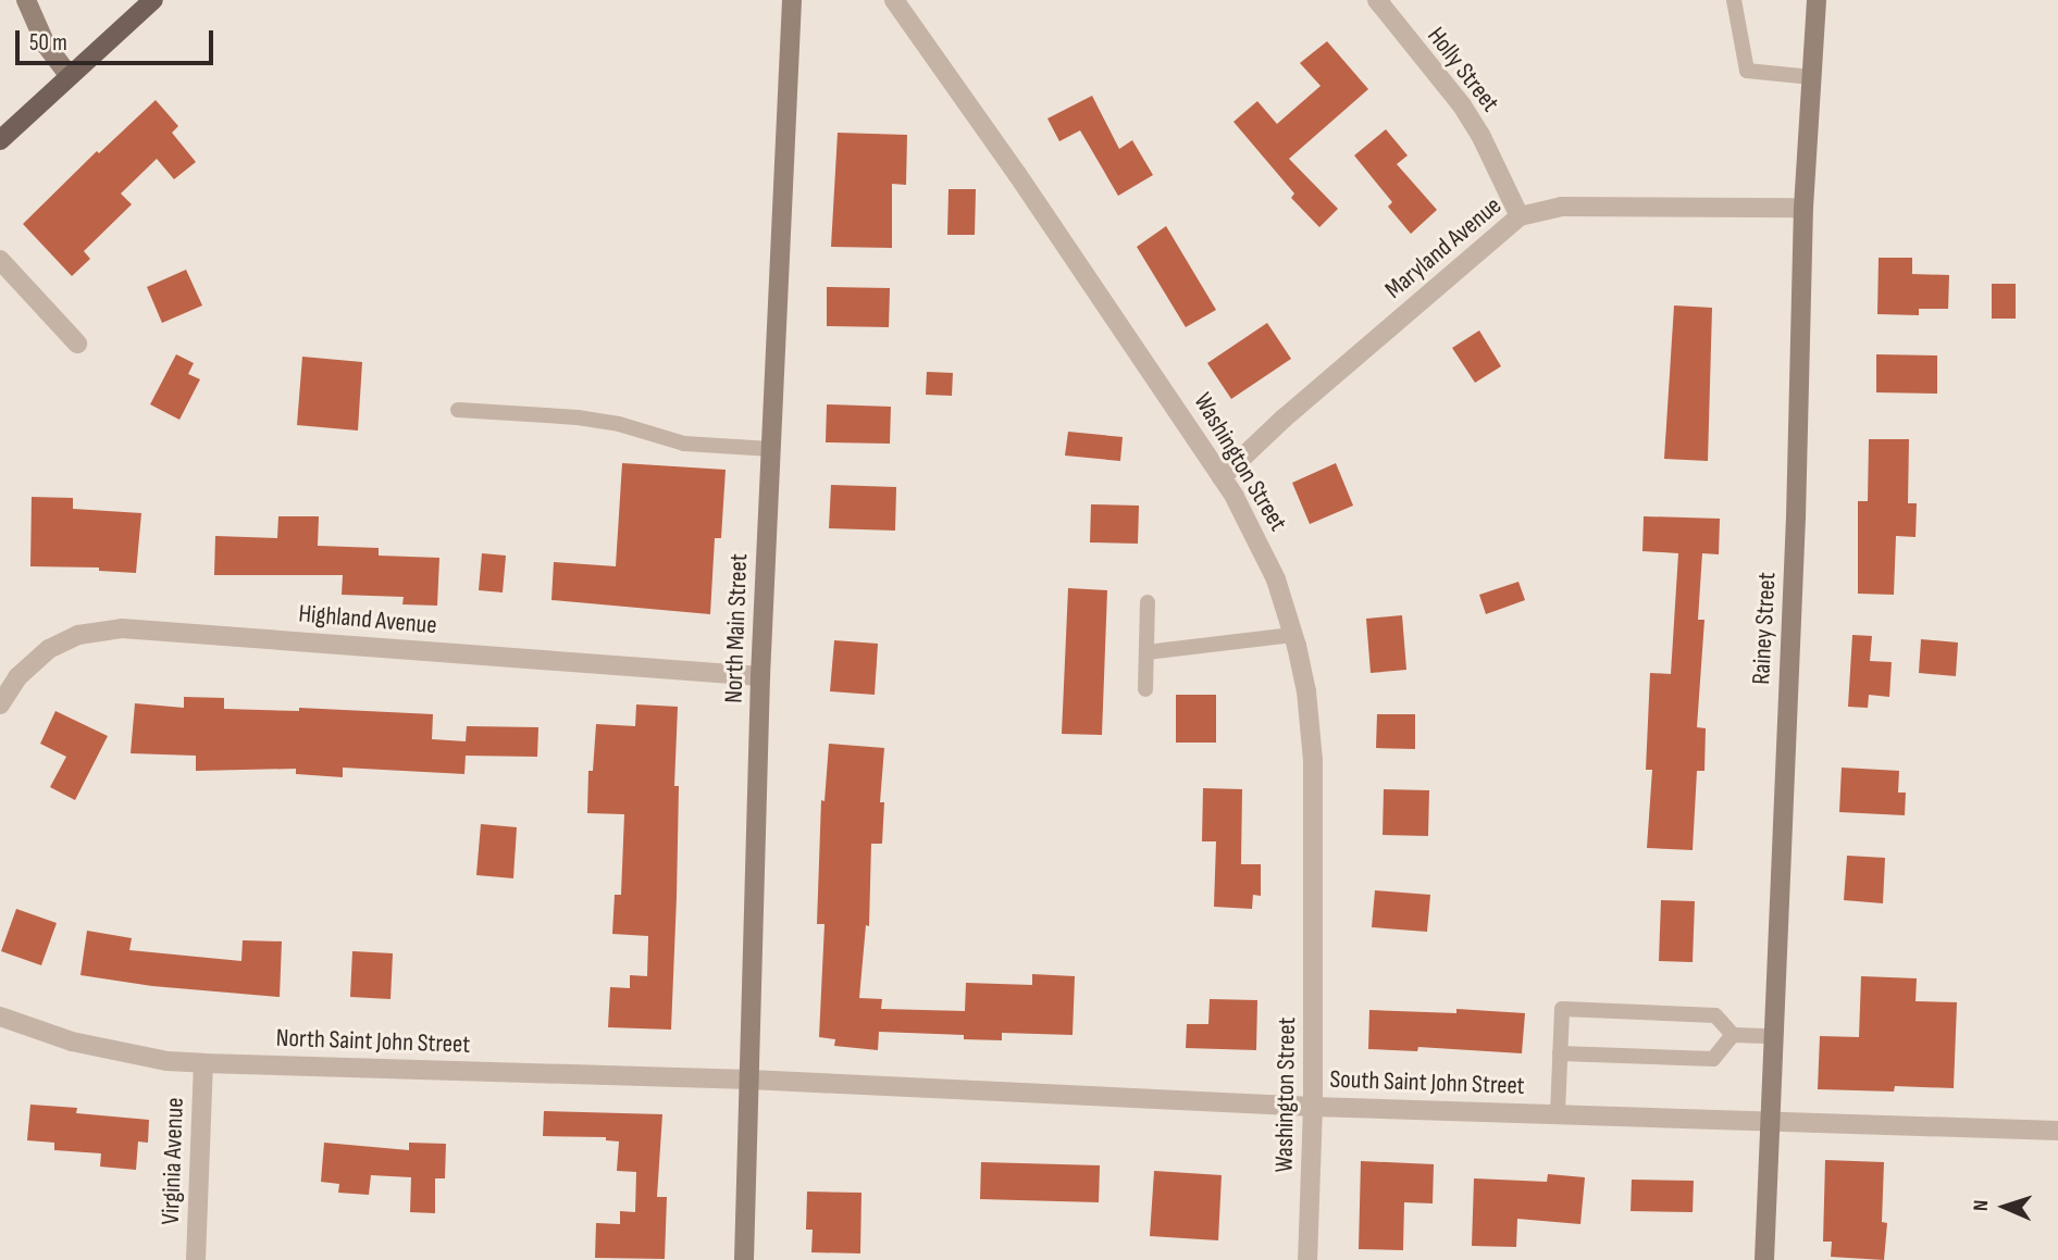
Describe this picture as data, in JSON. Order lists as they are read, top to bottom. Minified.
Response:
{"streets":{"street":["Holly Street","Maryland Avenue","Washington Street","Highland Avenue","North Main Street","Rainey Street","North Saint John Street","South Saint John Street","Virginia Avenue"]},"crossings":[["Holly Street","Maryland Avenue"],["Maryland Avenue","Washington Street"],["Maryland Avenue","Rainey Street"],["Washington Street","South Saint John Street"],["Highland Avenue","North Main Street"],["North Main Street","North Saint John Street"],["North Main Street","South Saint John Street"],["Rainey Street","South Saint John Street"],["North Saint John Street","South Saint John Street"],["North Saint John Street","Virginia Avenue"]],"scale_bar":"50 m","north":"left"}
